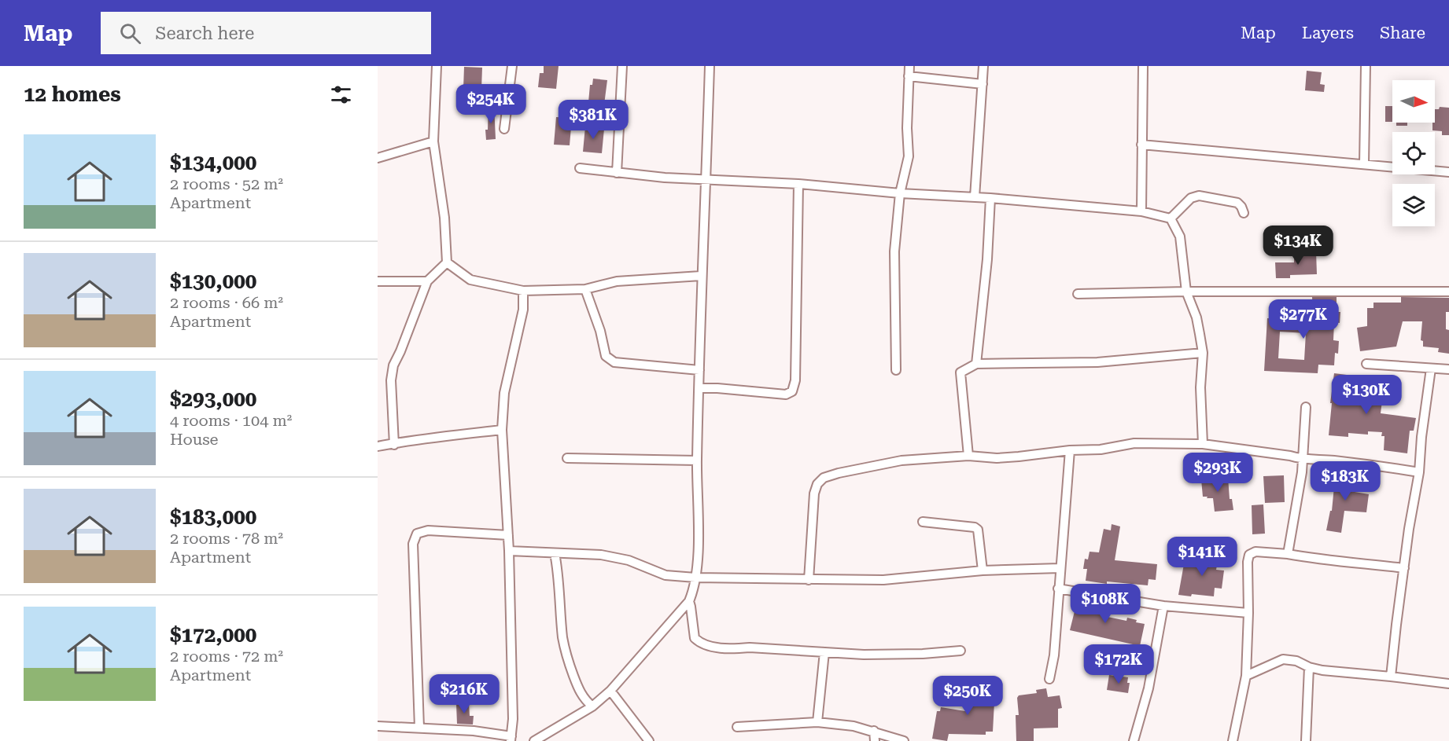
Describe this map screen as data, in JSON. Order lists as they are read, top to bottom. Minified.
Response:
{"north":"right","page":{"header":"Map","search":"Search here","nav":["Map","Layers","Share"],"heading":"12 homes","price":["$254K","$381K","$134K","$277K","$130K","$293K","$183K","$141K","$108K","$172K","$216K","$250K"],"list":[{"name":"$134,000","note":"2 rooms · 52 m² · Apartment"},{"name":"$130,000","note":"2 rooms · 66 m² · Apartment"},{"name":"$293,000","note":"4 rooms · 104 m² · House"},{"name":"$183,000","note":"2 rooms · 78 m² · Apartment"},{"name":"$172,000","note":"2 rooms · 72 m² · Apartment"}]}}
